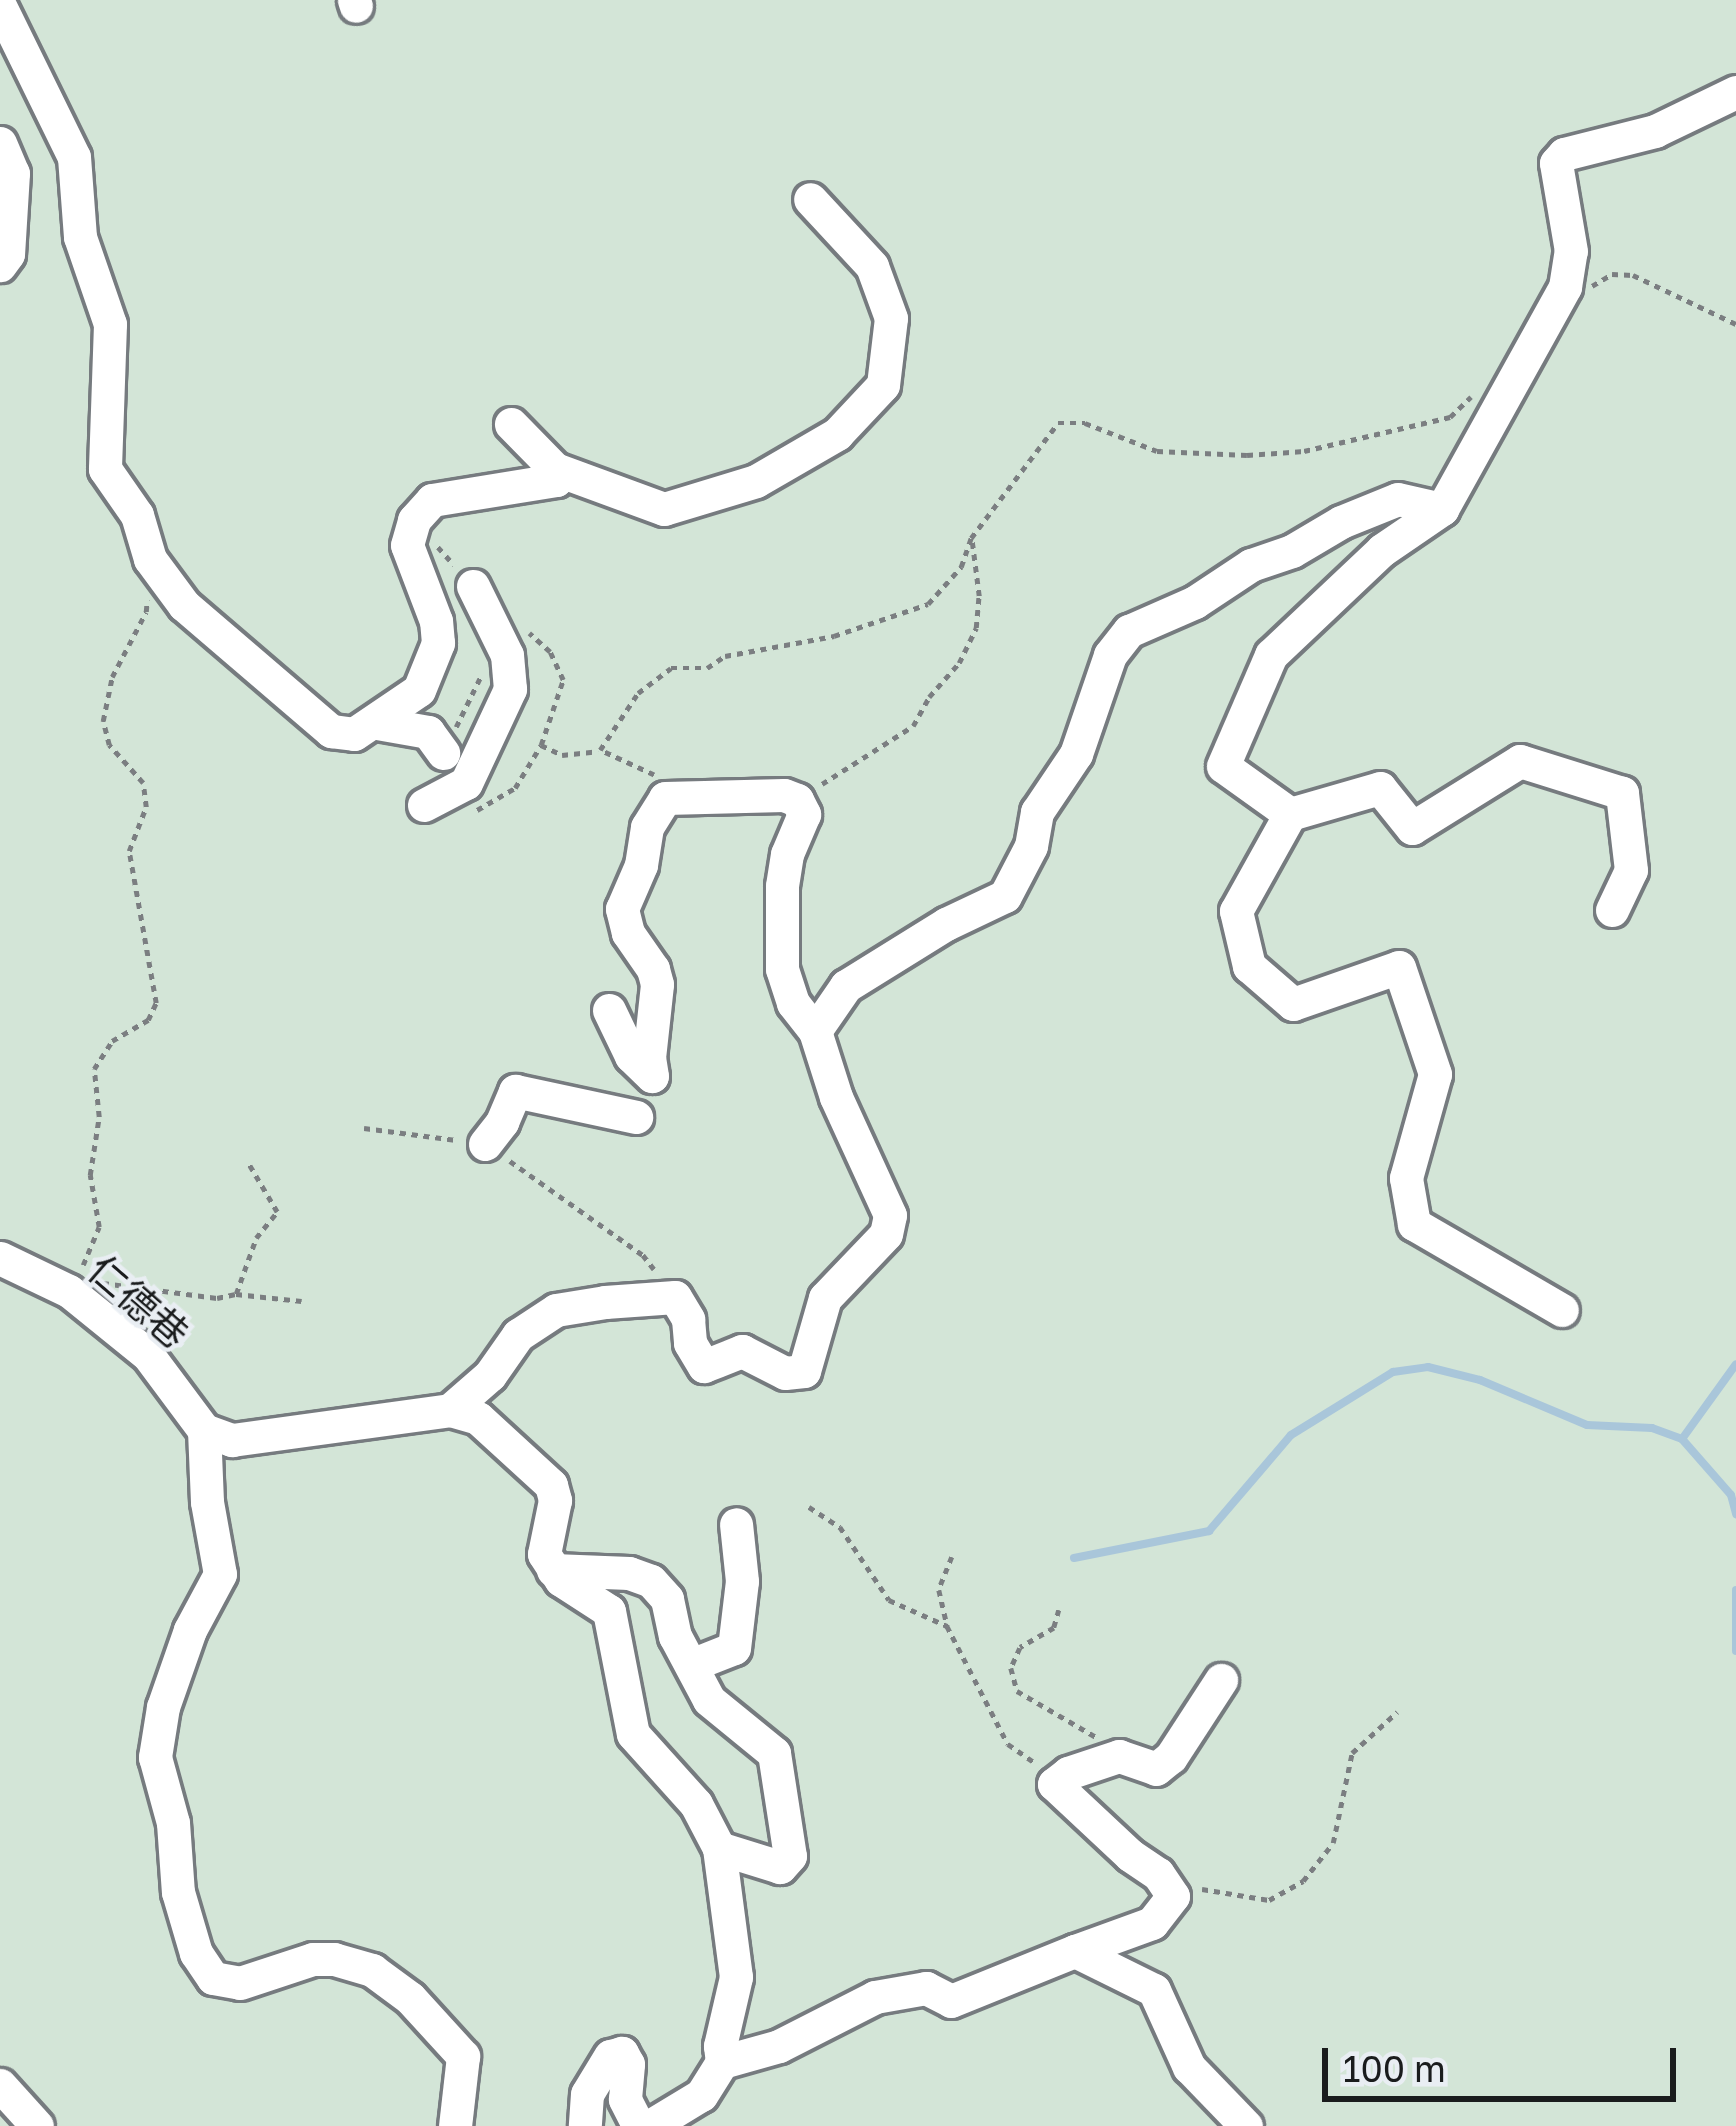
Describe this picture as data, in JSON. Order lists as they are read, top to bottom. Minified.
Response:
{"streets":{"street":["仁德巷"]},"scale_bar":"100 m"}
